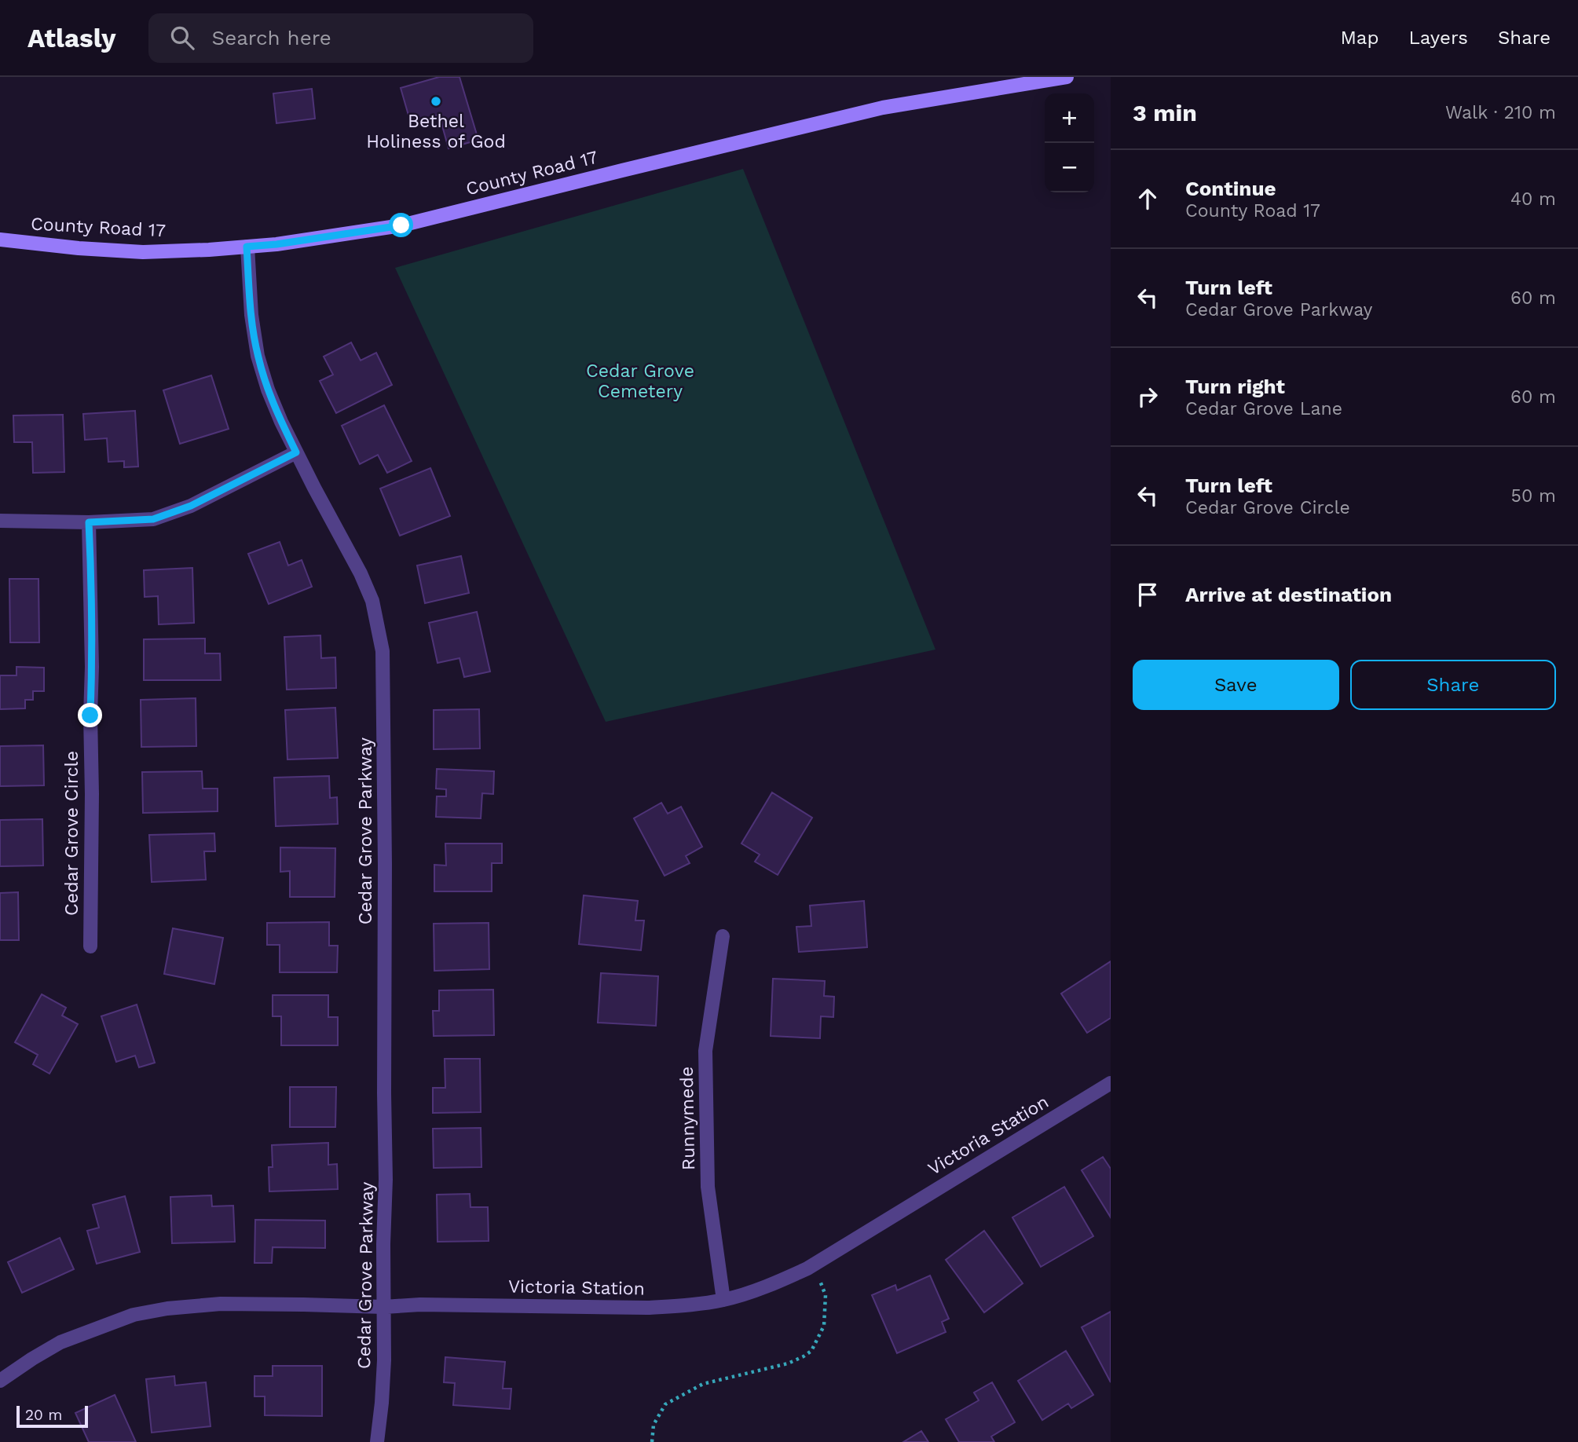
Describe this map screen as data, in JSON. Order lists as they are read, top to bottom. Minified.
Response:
{"streets":{"street":["County Road 17","Cedar Grove Parkway","Cedar Grove Circle","Runnymede","Victoria Station"]},"crossings":[["County Road 17","Cedar Grove Parkway"],["Cedar Grove Parkway","Victoria Station"],["Runnymede","Victoria Station"]],"parks":["Cedar Grove Cemetery"],"places":["Bethel Holiness of God"],"scale_bar":"20 m","page":{"header":"Atlasly","search":"Search here","nav":["Map","Layers","Share"],"heading":["3 min","Walk · 210 m"],"map_buttons":["+","−"],"list":[["Continue","County Road 17","40 m"],["Turn left","Cedar Grove Parkway","60 m"],["Turn right","Cedar Grove Lane","60 m"],["Turn left","Cedar Grove Circle","50 m"],"Arrive at destination"],"buttons":["Save","Share"],"scale":"20 m"}}
